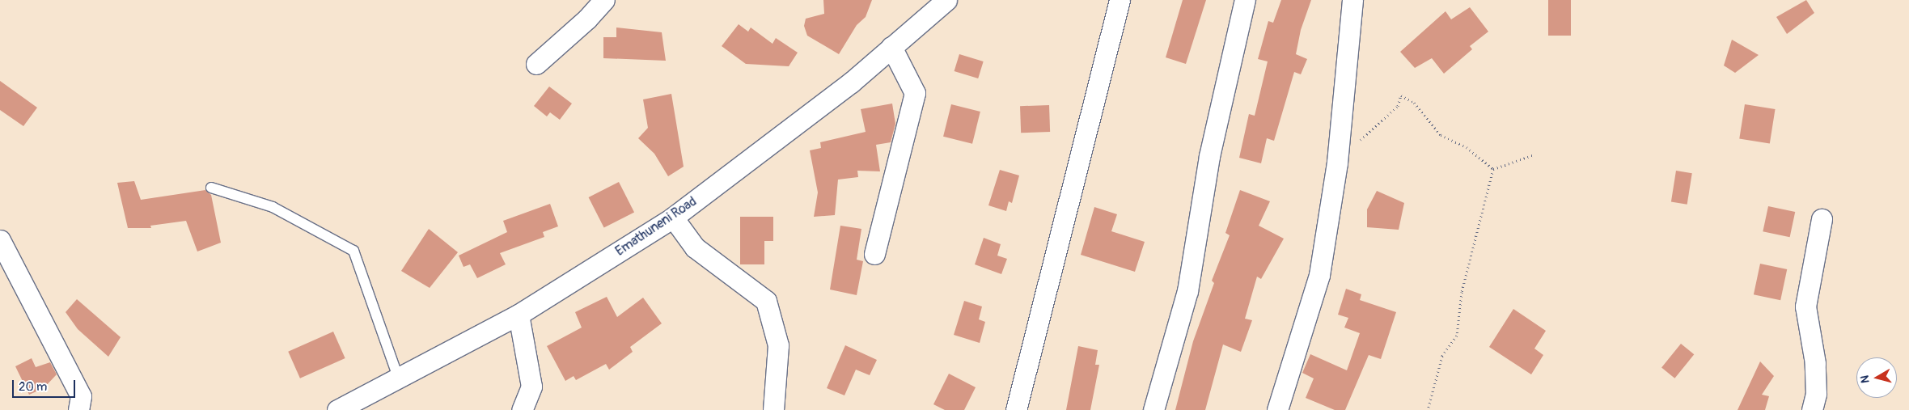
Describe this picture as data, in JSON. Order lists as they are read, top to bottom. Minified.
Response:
{"streets":{"street":["Emathuneni Road"]},"scale_bar":"20 m","north":"left"}
